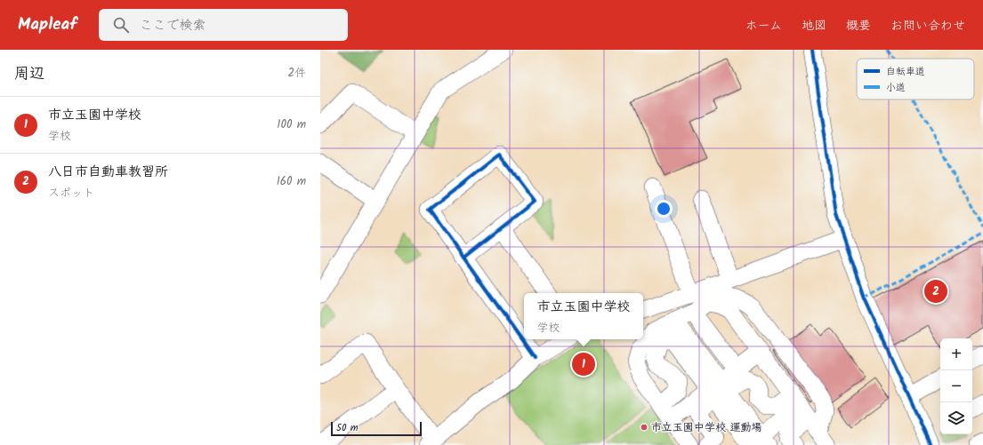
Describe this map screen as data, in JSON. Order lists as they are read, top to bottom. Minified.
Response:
{"places":["市立玉園中学校 運動場"],"legend":["自転車道","小道"],"scale_bar":"50 m","page":{"header":"Mapleaf","search":"ここで検索","nav":["ホーム","地図","概要","お問い合わせ"],"heading":["周辺","2件"],"list":[{"mark":"1","name":"市立玉園中学校","note":"学校","value":"100 m"},{"mark":"2","name":"八日市自動車教習所","note":"スポット","value":"160 m"}],"pins":["2","1"],"popup":["市立玉園中学校","学校"],"map_buttons":["+","−"],"scale":"50 m"}}
